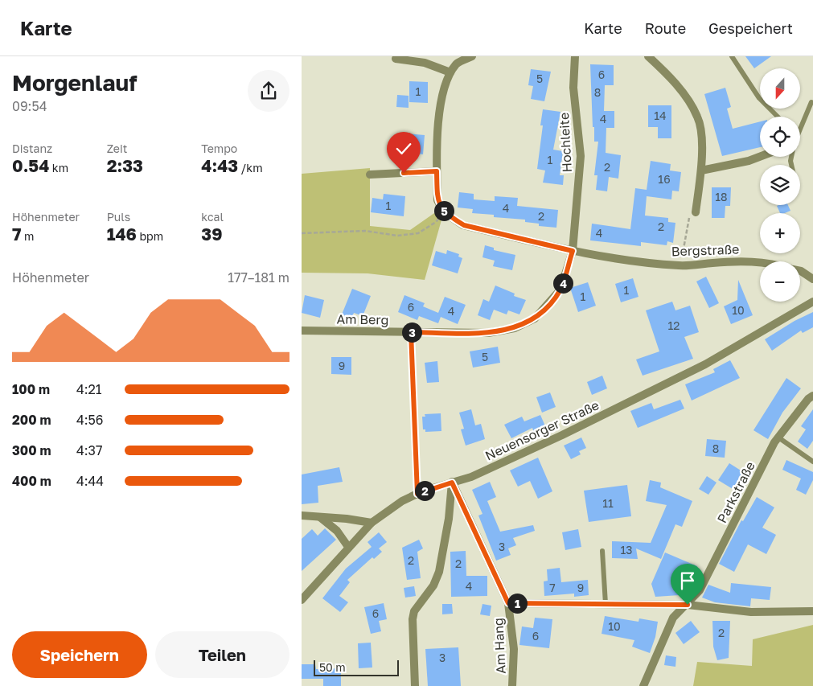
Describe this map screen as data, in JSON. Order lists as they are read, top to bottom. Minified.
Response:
{"streets":{"street":["Hochleite","Bergstraße","Am Berg","Neuensorger Straße","Parkstraße","Am Hang"]},"crossings":[["Hochleite","Bergstraße"],["Hochleite","Am Berg"],["Bergstraße","Am Berg"],["Neuensorger Straße","Am Hang"]],"house_numbers":["6","5","1","8","14","4","1","2","16","18","1","4","2","2","4","1","1","6","10","4","12","5","9","8","11","3","13","2","2","4","7","9","6","10","2","6","3"],"scale_bar":"50 m","north":"bottom","page":{"header":"Karte","nav":["Karte","Route","Gespeichert"],"heading":["Morgenlauf","09:54"],"map_buttons":["+","−"],"stats":[["Distanz","0.54 km"],["Zeit","2:33"],["Tempo","4:43 /km"],["Höhenmeter","7 m"],["Puls","146 bpm"],["kcal","39"]],"pins":["5","4","3","2","1"],"chart":["Höhenmeter","177–181 m"],"list":[{"name":"100 m","note":"4:21"},{"name":"200 m","note":"4:56"},{"name":"300 m","note":"4:37"},{"name":"400 m","note":"4:44"}],"buttons":["Speichern","Teilen"],"scale":"50 m"}}
